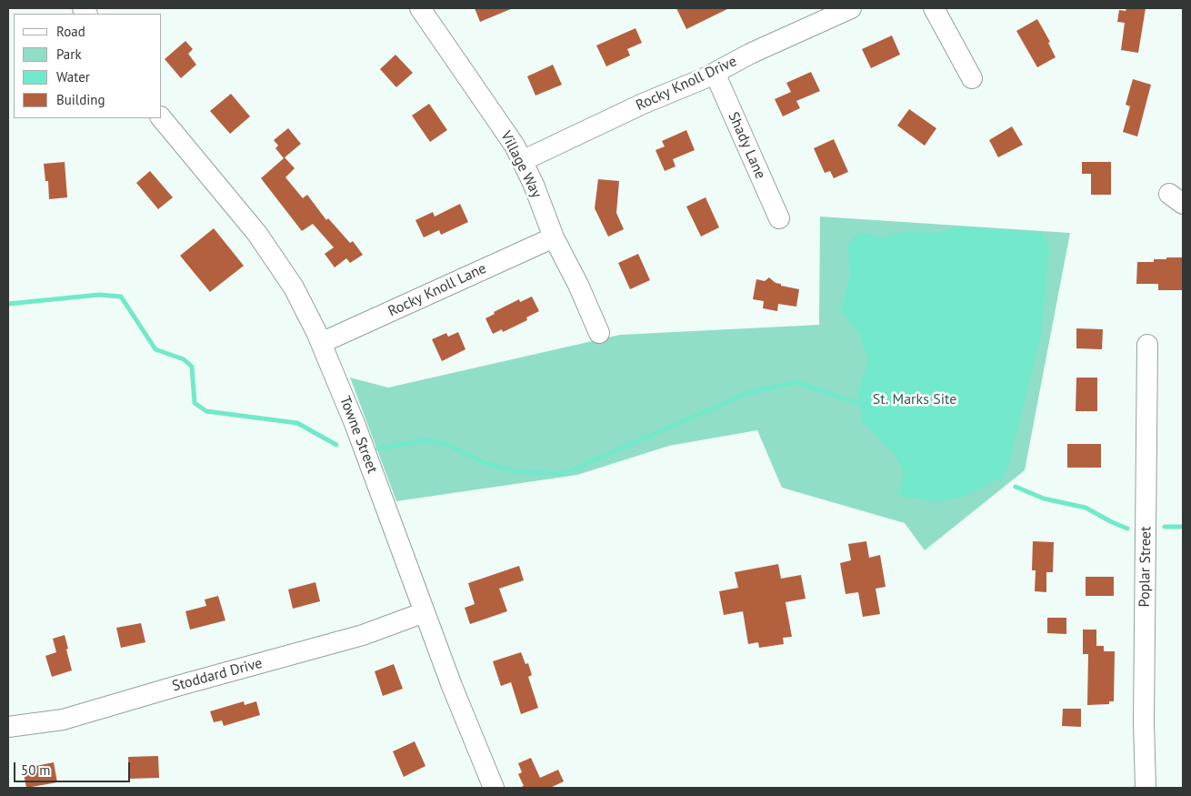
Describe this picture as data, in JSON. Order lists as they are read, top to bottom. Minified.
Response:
{"streets":{"street":["Rocky Knoll Drive","Shady Lane","Village Way","Rocky Knoll Lane","Towne Street","Poplar Street","Stoddard Drive"]},"crossings":[["Rocky Knoll Drive","Shady Lane"],["Rocky Knoll Drive","Village Way"],["Village Way","Rocky Knoll Lane"],["Rocky Knoll Lane","Towne Street"],["Towne Street","Stoddard Drive"]],"parks":["St. Marks Site"],"legend":["Road","Park","Water","Building"],"scale_bar":"50 m"}
